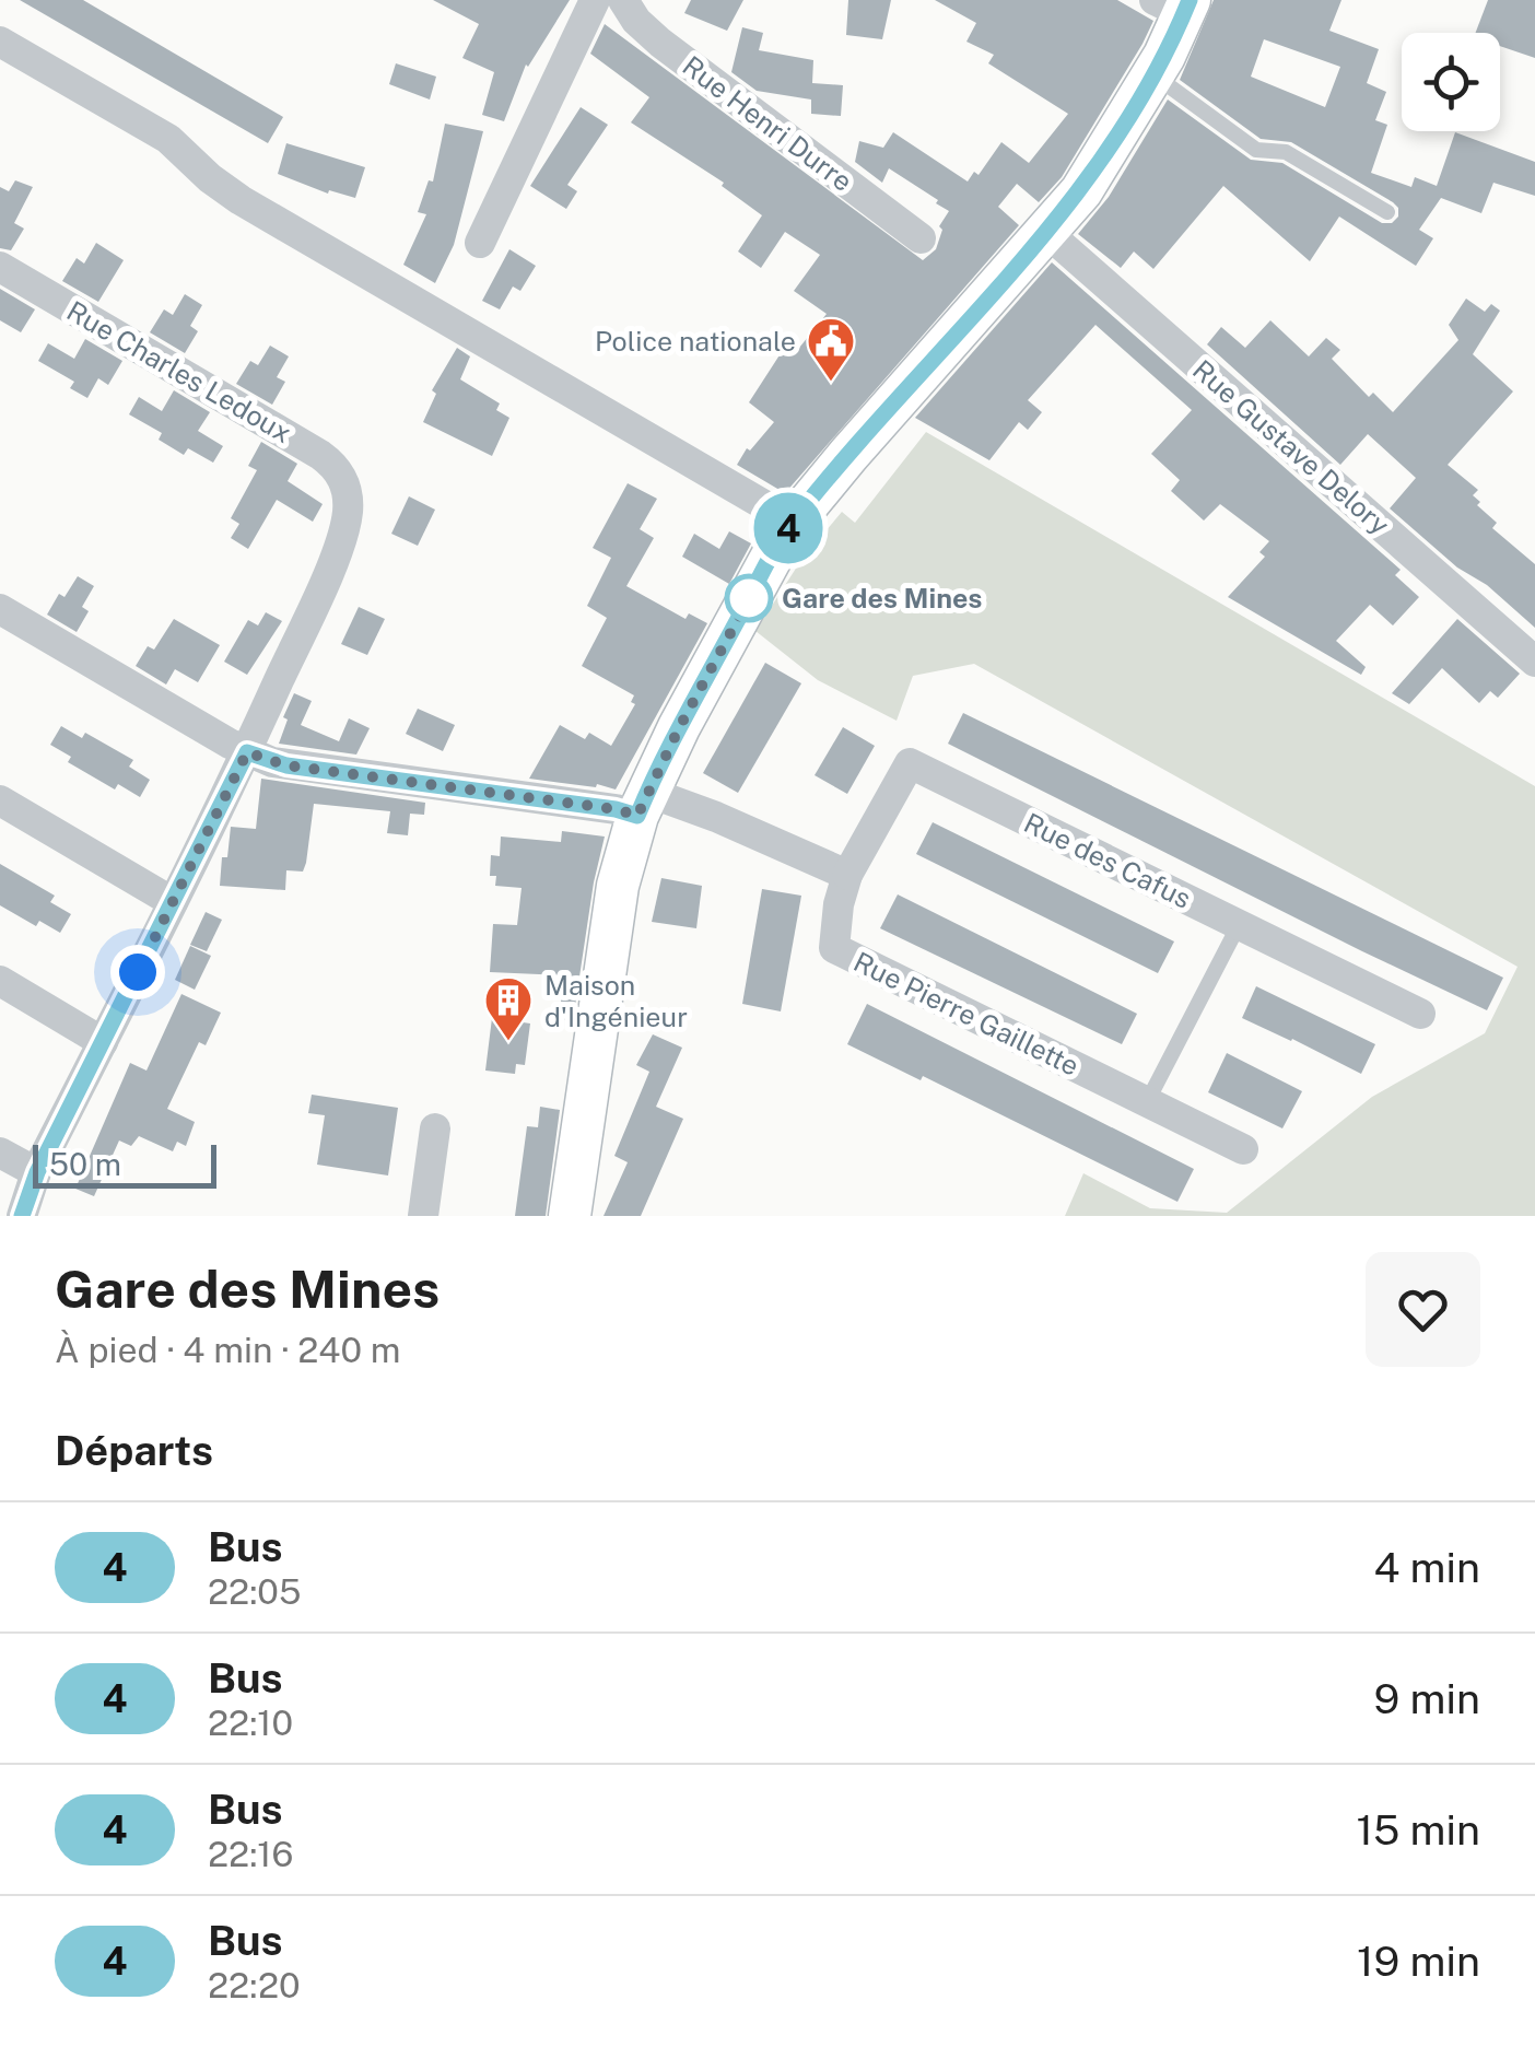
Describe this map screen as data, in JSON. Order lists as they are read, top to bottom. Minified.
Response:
{"streets":{"street":["Rue Henri Durre","Rue Charles Ledoux","Rue Gustave Delory","Rue des Cafus","Rue Pierre Gaillette"]},"crossings":[["Rue des Cafus","Rue Pierre Gaillette"]],"places":{"public building":["Police nationale"],"other":["Gare des Mines"],"building":["Maison d'Ingénieur"]},"lines":["bus line 4"],"scale_bar":"50 m","page":{"on_map":"4","scale":"50 m","heading":[["Gare des Mines","À pied · 4 min · 240 m"],"Départs"],"list":[{"mark":"4","name":"Bus","note":"22:05","value":"4 min"},{"mark":"4","name":"Bus","note":"22:10","value":"9 min"},{"mark":"4","name":"Bus","note":"22:16","value":"15 min"},{"mark":"4","name":"Bus","note":"22:20","value":"19 min"}]}}
